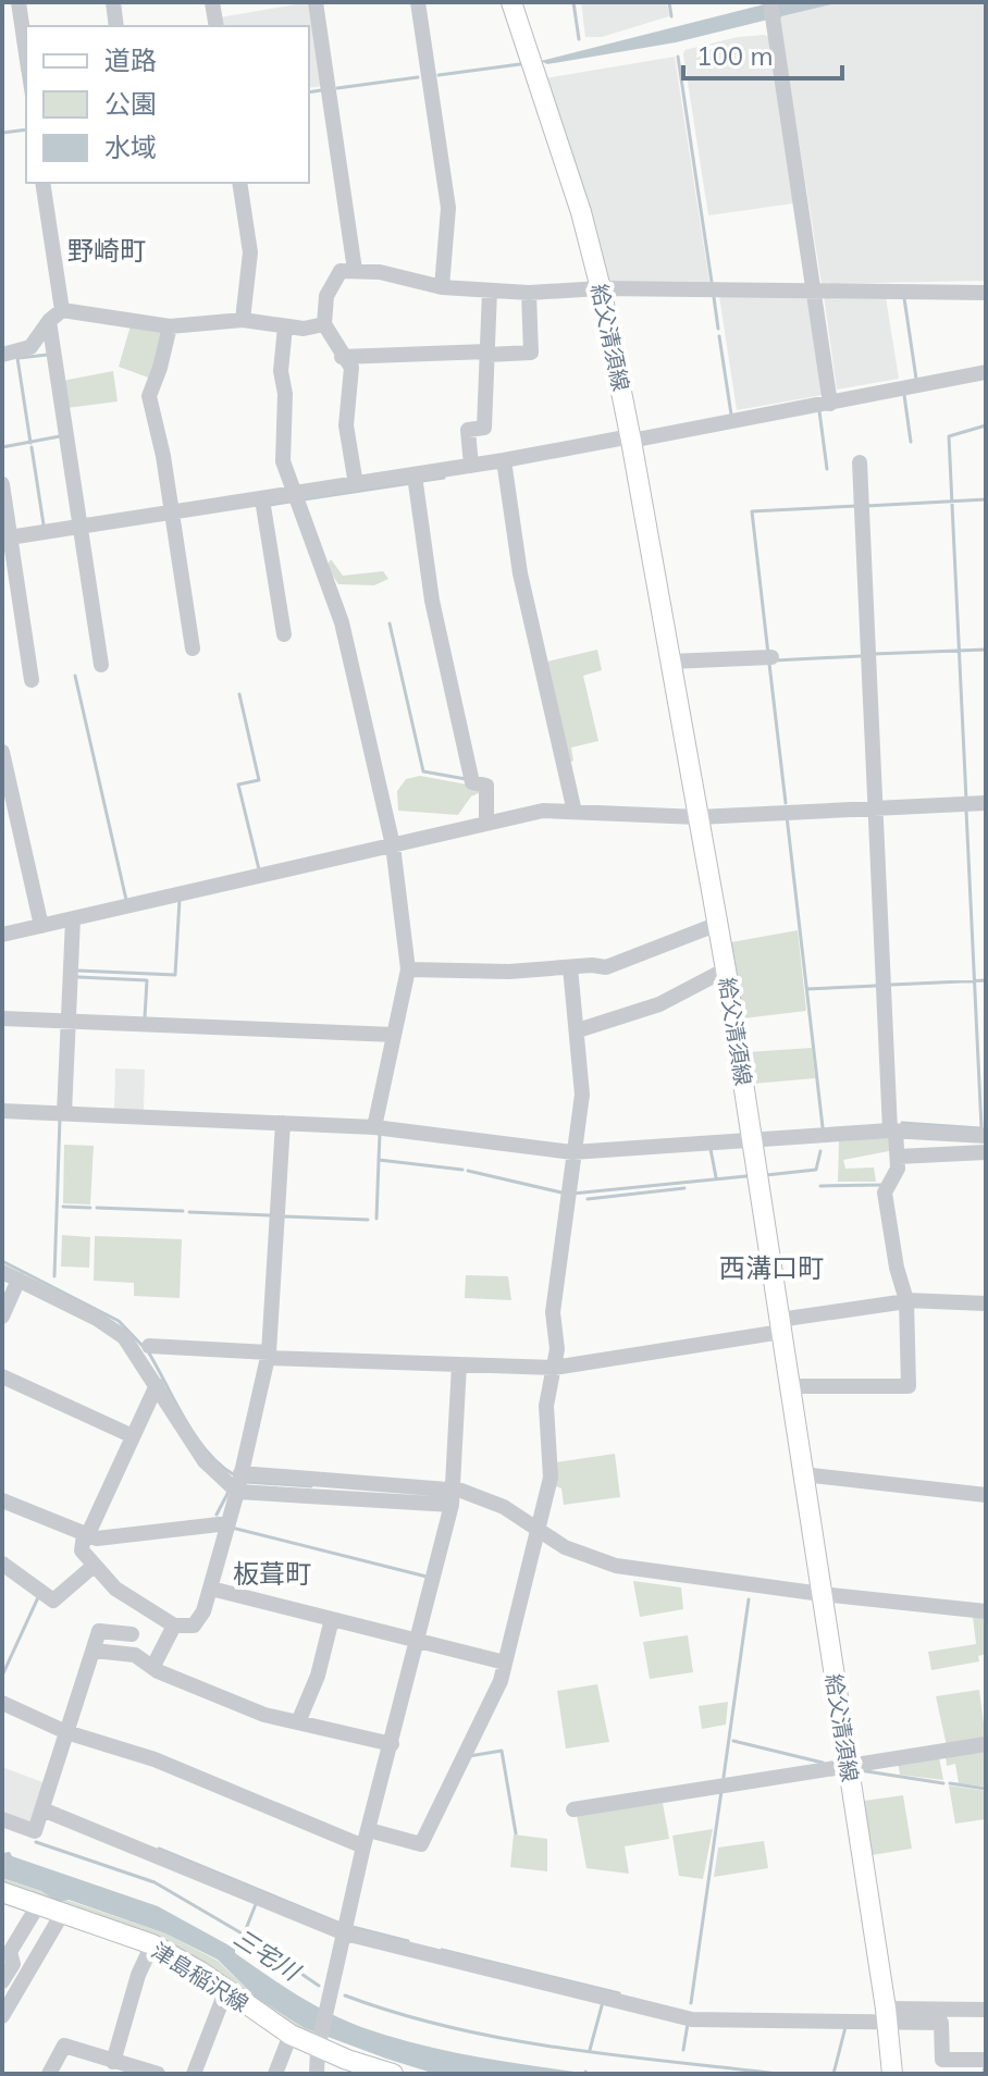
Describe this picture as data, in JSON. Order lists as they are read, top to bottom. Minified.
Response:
{"streets":{"main road":["給父清須線","津島稲沢線"]},"districts":["野崎町","西溝口町","板葺町"],"water":["三宅川"],"legend":["道路","公園","水域"],"scale_bar":"100 m"}
